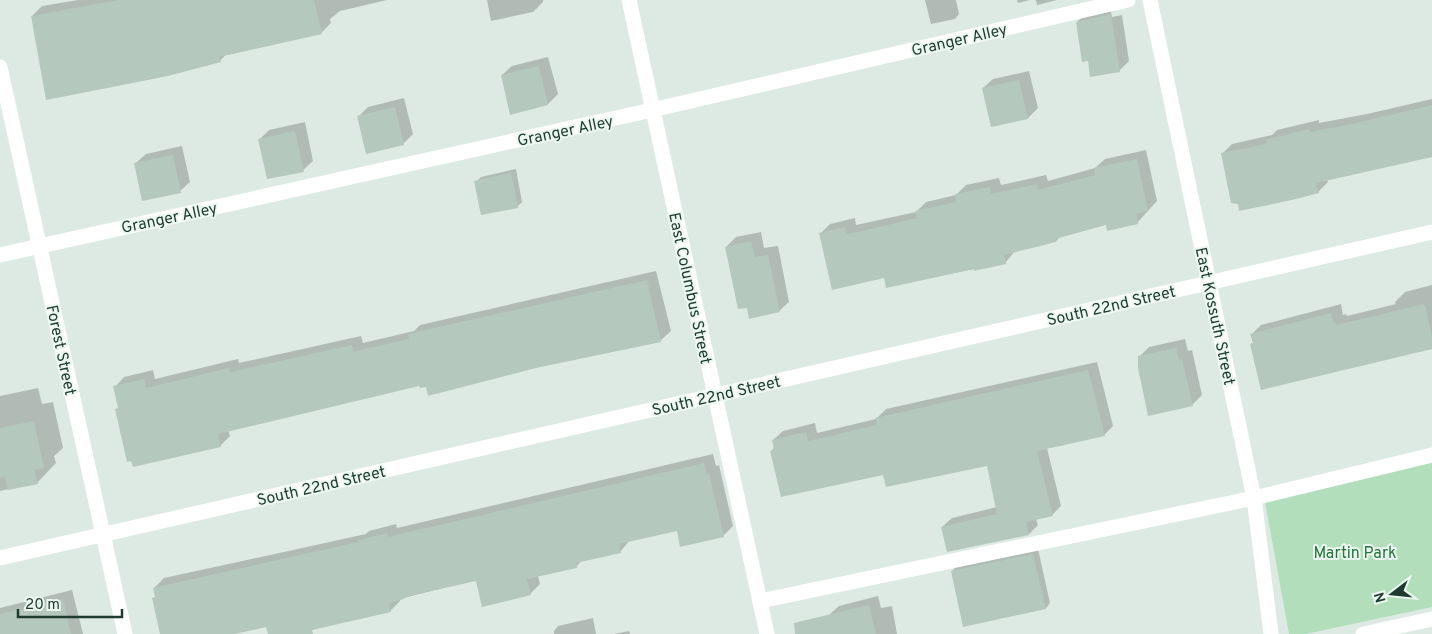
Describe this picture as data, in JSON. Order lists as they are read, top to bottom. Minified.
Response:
{"streets":{"street":["Granger Alley","East Columbus Street","South 22nd Street","East Kossuth Street","Forest Street"]},"crossings":[["Granger Alley","East Columbus Street"],["Granger Alley","Forest Street"],["East Columbus Street","South 22nd Street"],["South 22nd Street","East Kossuth Street"],["South 22nd Street","Forest Street"]],"parks":["Martin Park"],"scale_bar":"20 m","north":"left"}
